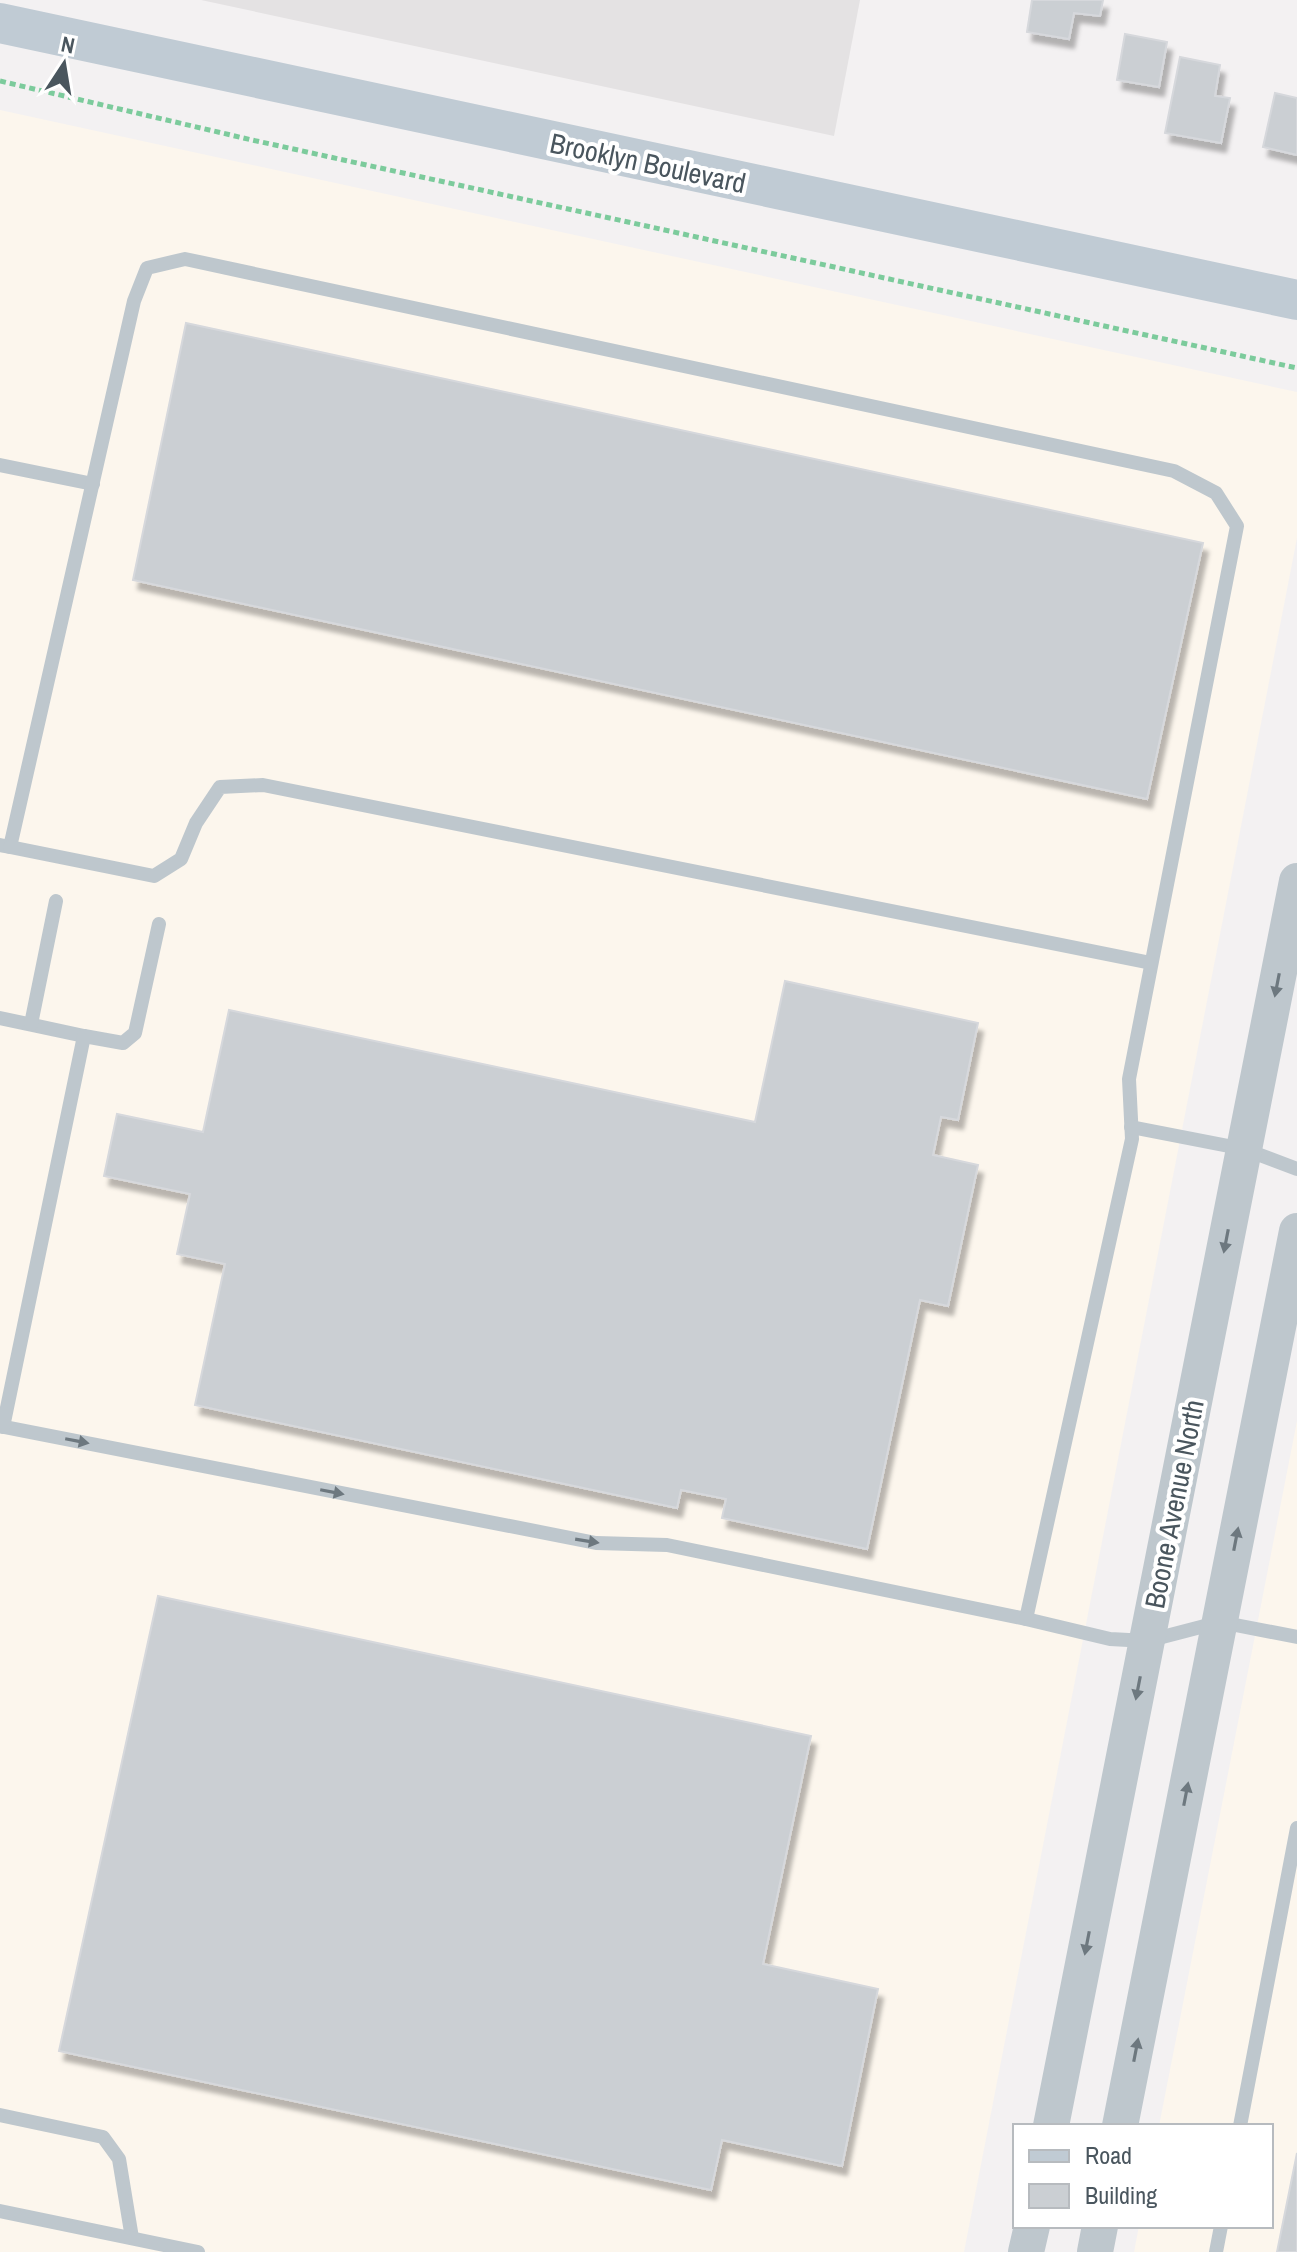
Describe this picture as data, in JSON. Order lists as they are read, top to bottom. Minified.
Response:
{"streets":{"main road":["Brooklyn Boulevard"],"street":["Boone Avenue North"]},"legend":["Road","Building"],"north":"top"}
